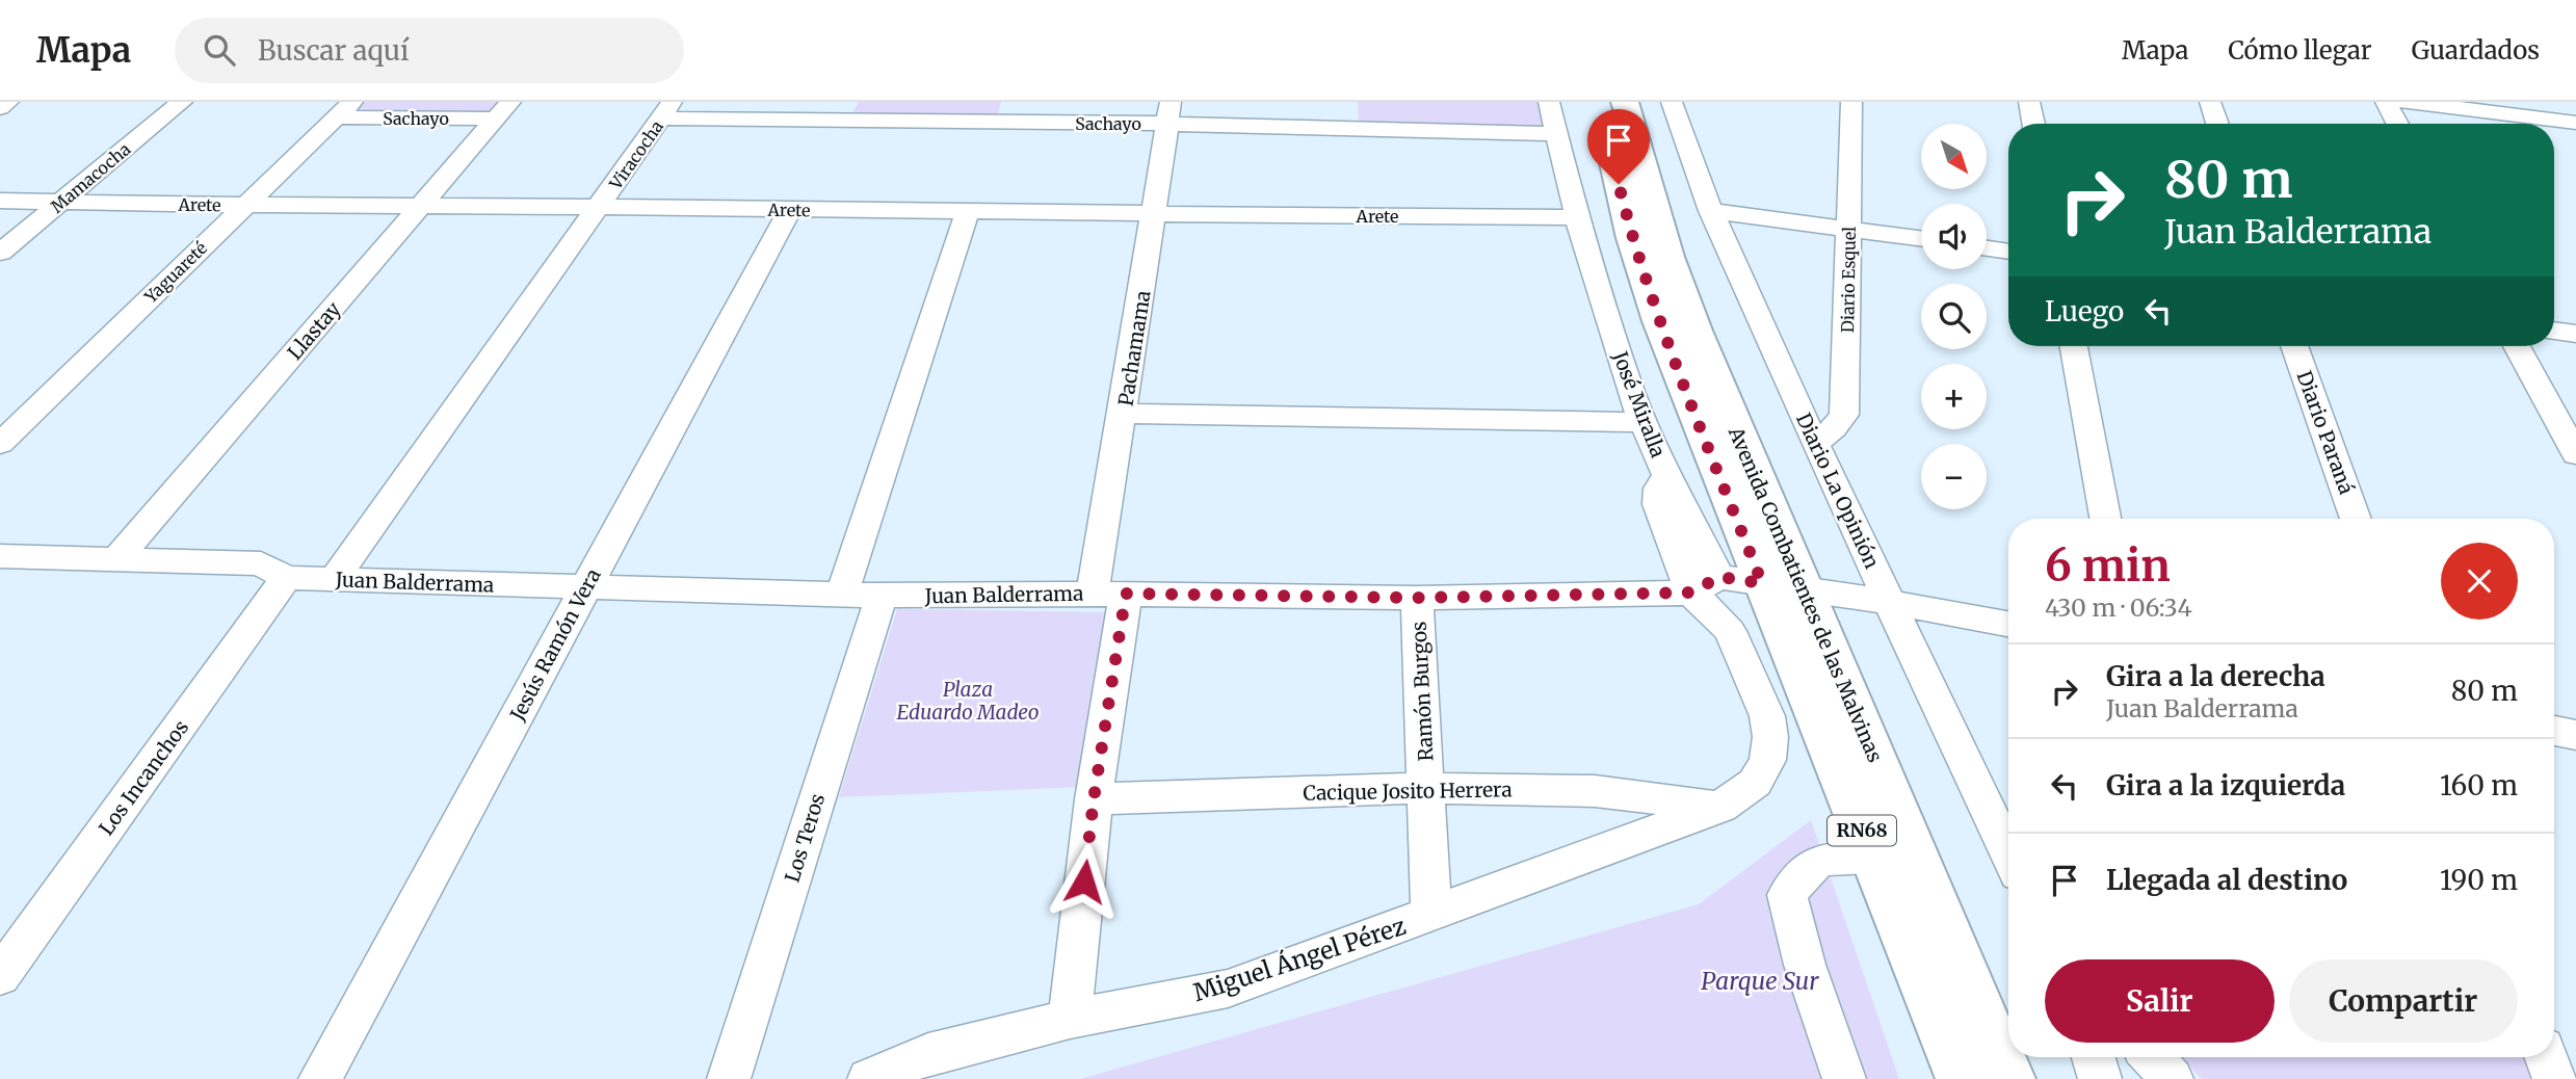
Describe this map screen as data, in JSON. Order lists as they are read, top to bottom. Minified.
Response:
{"streets":{"main road":["Avenida Combatientes de las Malvinas","RN68"],"street":["Sachayo","Viracocha","Mamacocha","Arete","Yaguareté","Diario Esquel","Llastay","Pachamama","José Miralla","Diario Paraná","Diario La Opinión","Juan Balderrama","Jesús Ramón Vera","Ramón Burgos","Los Incanchos","Cacique Josito Herrera","Los Teros","Miguel Ángel Pérez"]},"crossings":[["Sachayo","Viracocha"],["Sachayo","Yaguareté"],["Sachayo","Llastay"],["Sachayo","Pachamama"],["Sachayo","José Miralla"],["Viracocha","Arete"],["Viracocha","Juan Balderrama"],["Mamacocha","Arete"],["Arete","Yaguareté"],["Arete","Llastay"],["Arete","Pachamama"],["Arete","José Miralla"],["Arete","Jesús Ramón Vera"],["Diario Esquel","Diario La Opinión"],["Pachamama","Juan Balderrama"],["Pachamama","Cacique Josito Herrera"],["Pachamama","Miguel Ángel Pérez"],["José Miralla","Juan Balderrama"],["José Miralla","Avenida Combatientes de las Malvinas"],["José Miralla","Cacique Josito Herrera"],["José Miralla","Miguel Ángel Pérez"],["Diario La Opinión","Juan Balderrama"],["Juan Balderrama","Avenida Combatientes de las Malvinas"],["Juan Balderrama","Jesús Ramón Vera"],["Juan Balderrama","Ramón Burgos"],["Juan Balderrama","Los Incanchos"],["Juan Balderrama","Los Teros"],["Ramón Burgos","Cacique Josito Herrera"],["Ramón Burgos","Miguel Ángel Pérez"],["Cacique Josito Herrera","Miguel Ángel Pérez"]],"parks":["Plaza Eduardo Madeo","Parque Sur"],"north":"bottom right","page":{"header":"Mapa","search":"Buscar aquí","nav":["Mapa","Cómo llegar","Guardados"],"map_buttons":["+","−"],"turn":["80 m","Juan Balderrama"],"then":"Luego","heading":["6 min","430 m · 06:34"],"list":[{"name":"Gira a la derecha","note":"Juan Balderrama","value":"80 m"},{"name":"Gira a la izquierda","value":"160 m"},{"name":"Llegada al destino","value":"190 m"}],"buttons":["Salir","Compartir"]}}
